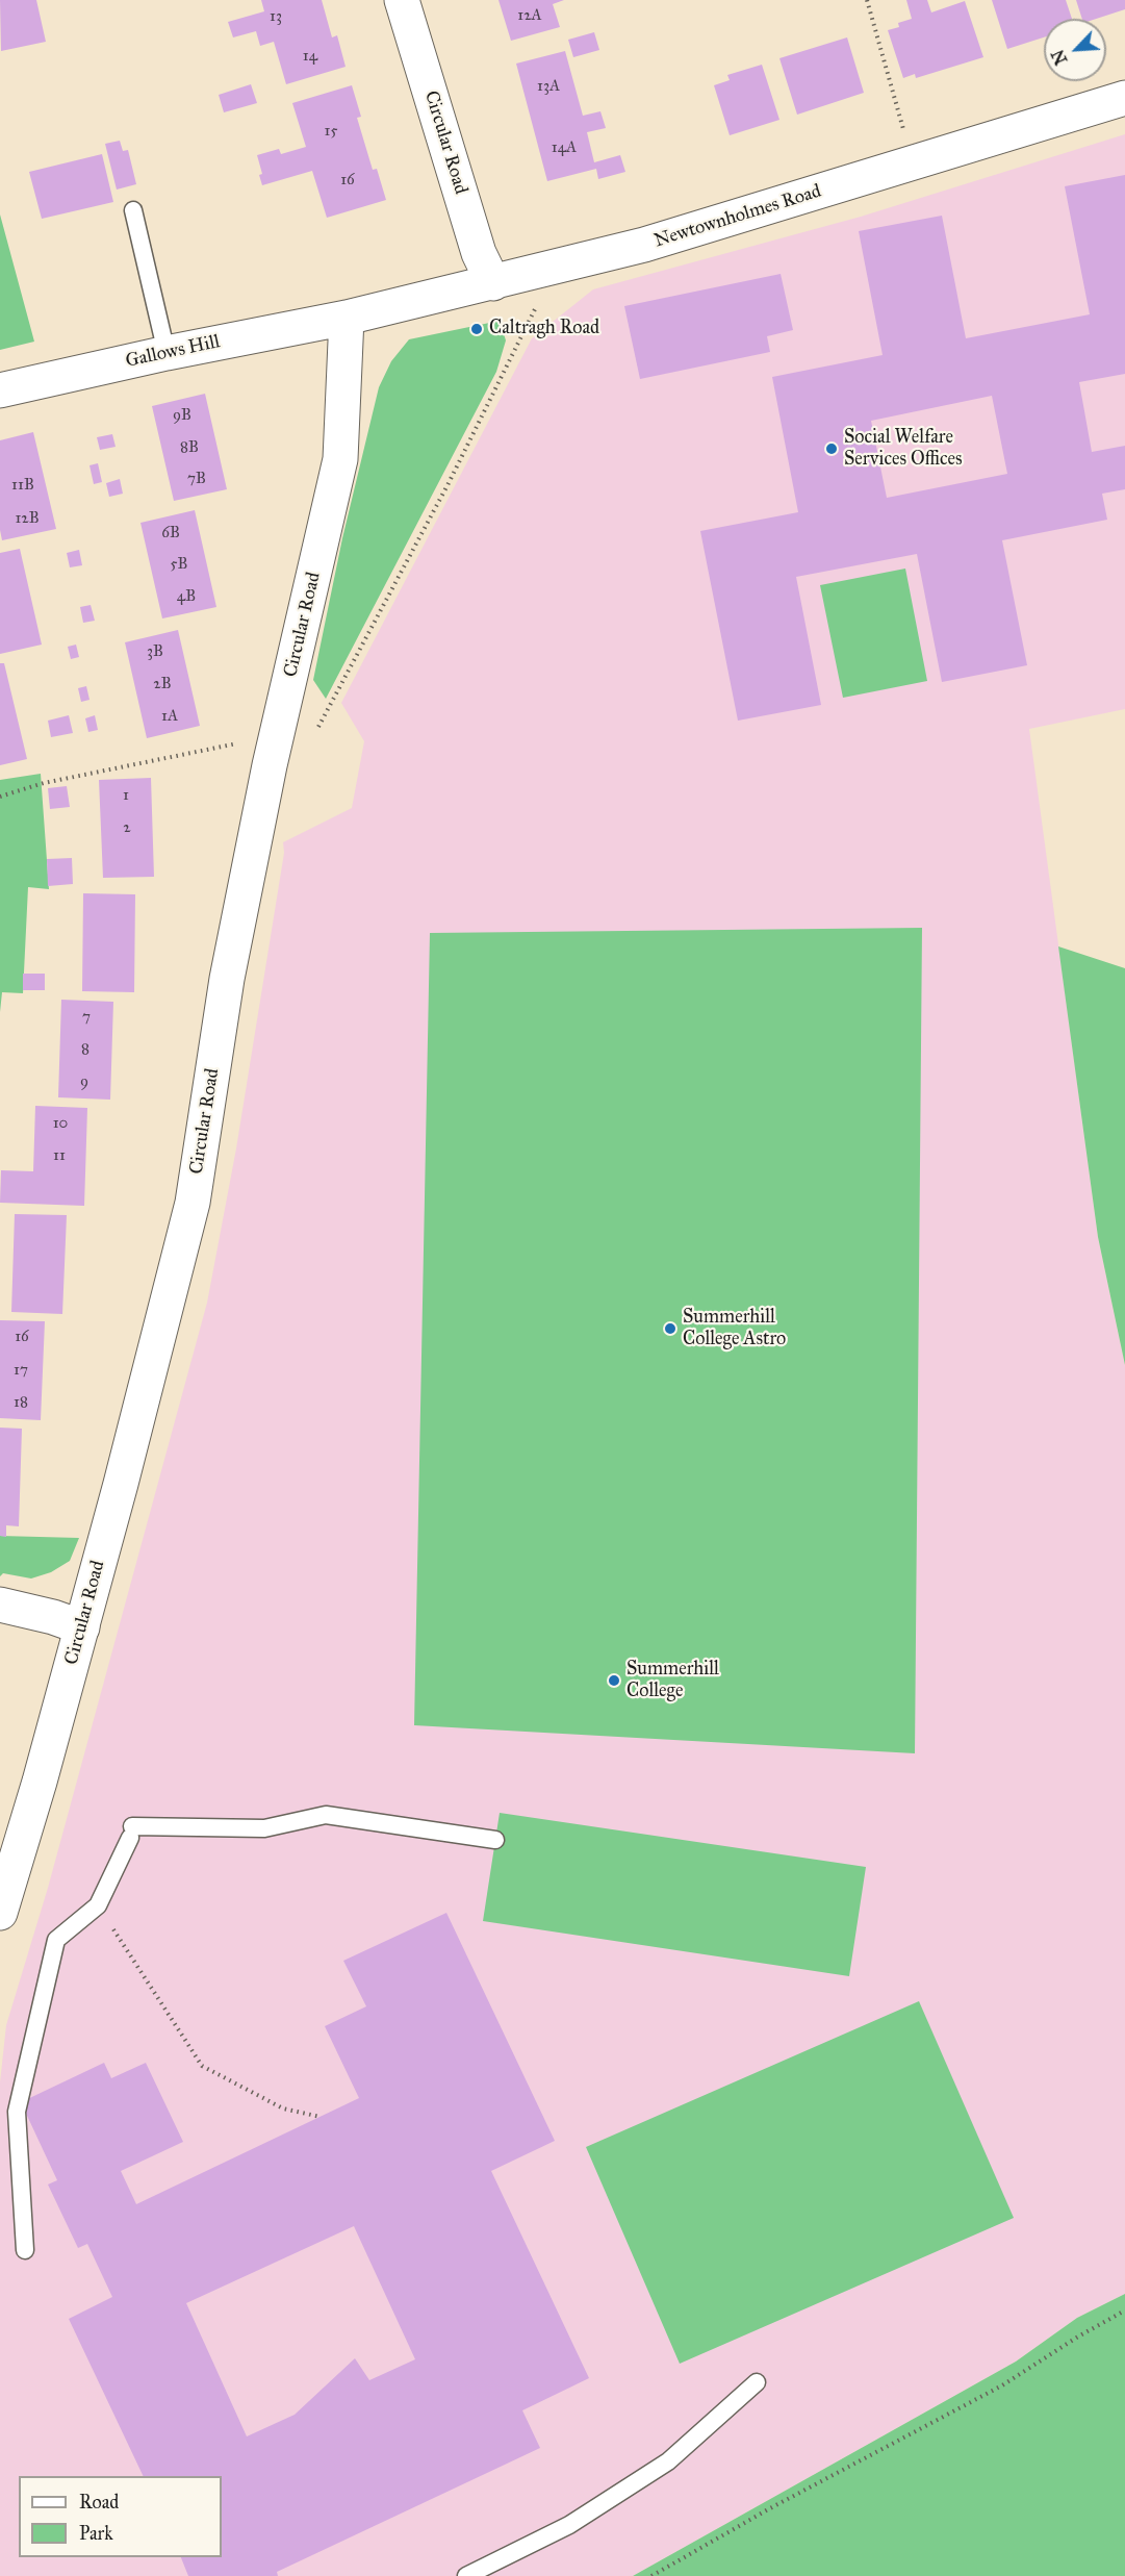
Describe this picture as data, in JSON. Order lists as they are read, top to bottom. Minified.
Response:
{"streets":{"street":["Circular Road","Newtownholmes Road","Gallows Hill"]},"crossings":[["Circular Road","Newtownholmes Road"],["Circular Road","Gallows Hill"],["Newtownholmes Road","Gallows Hill"]],"places":["Caltragh Road","Social Welfare Services Offices","Summerhill College Astro","Summerhill College"],"house_numbers":["12A","13","14","13A","15","14A","16","9B","8B","7B","11B","12B","6B","5B","4B","3B","2B","1A","1","2","7","8","9","10","11","16","17","18"],"legend":["Road","Park"],"north":"bottom left"}
